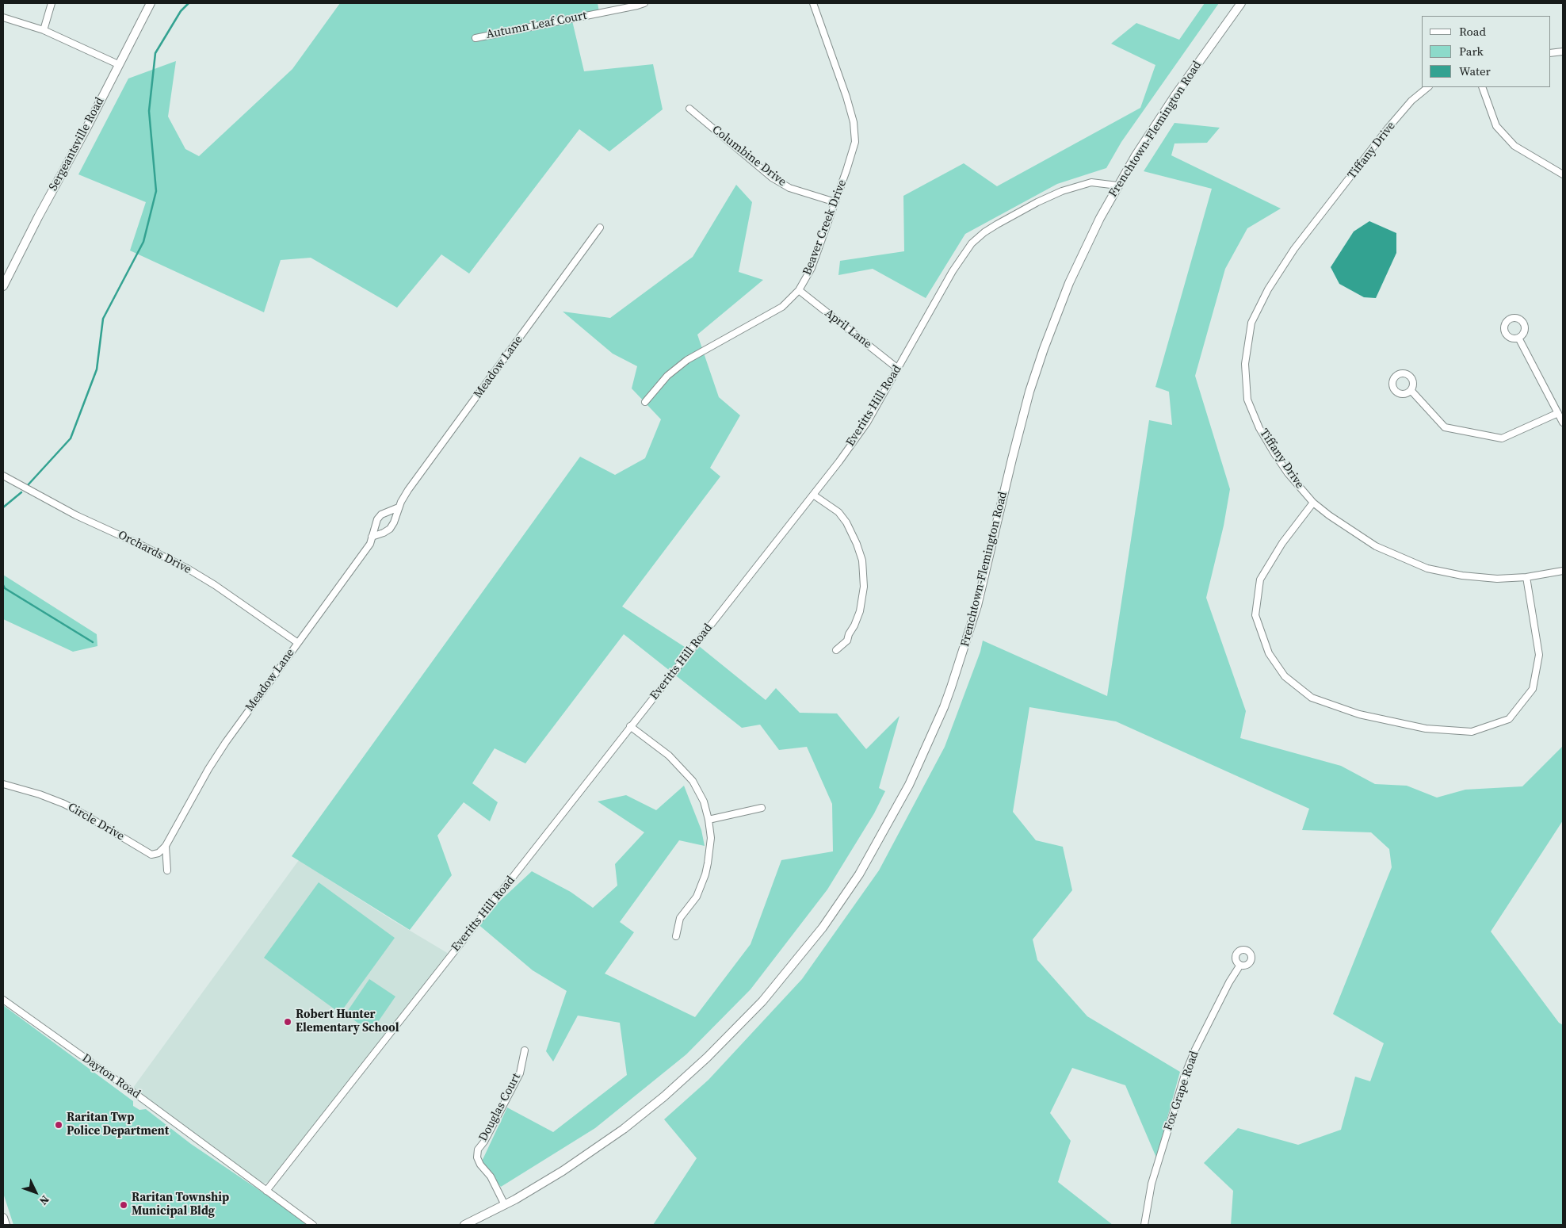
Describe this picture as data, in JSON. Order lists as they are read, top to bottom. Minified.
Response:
{"streets":{"main road":["Frenchtown-Flemington Road","Sergeantsville Road"],"street":["Autumn Leaf Court","Tiffany Drive","Columbine Drive","Beaver Creek Drive","April Lane","Meadow Lane","Everitts Hill Road","Orchards Drive","Circle Drive","Dayton Road","Fox Grape Road","Douglas Court"]},"crossings":[["Frenchtown-Flemington Road","Everitts Hill Road"],["Frenchtown-Flemington Road","Douglas Court"],["Columbine Drive","Beaver Creek Drive"],["Beaver Creek Drive","April Lane"],["April Lane","Everitts Hill Road"],["Meadow Lane","Orchards Drive"],["Meadow Lane","Circle Drive"],["Everitts Hill Road","Dayton Road"]],"places":["Robert Hunter Elementary School","Raritan Twp Police Department","Raritan Township Municipal Bldg"],"legend":["Road","Park","Water"],"north":"bottom right"}
